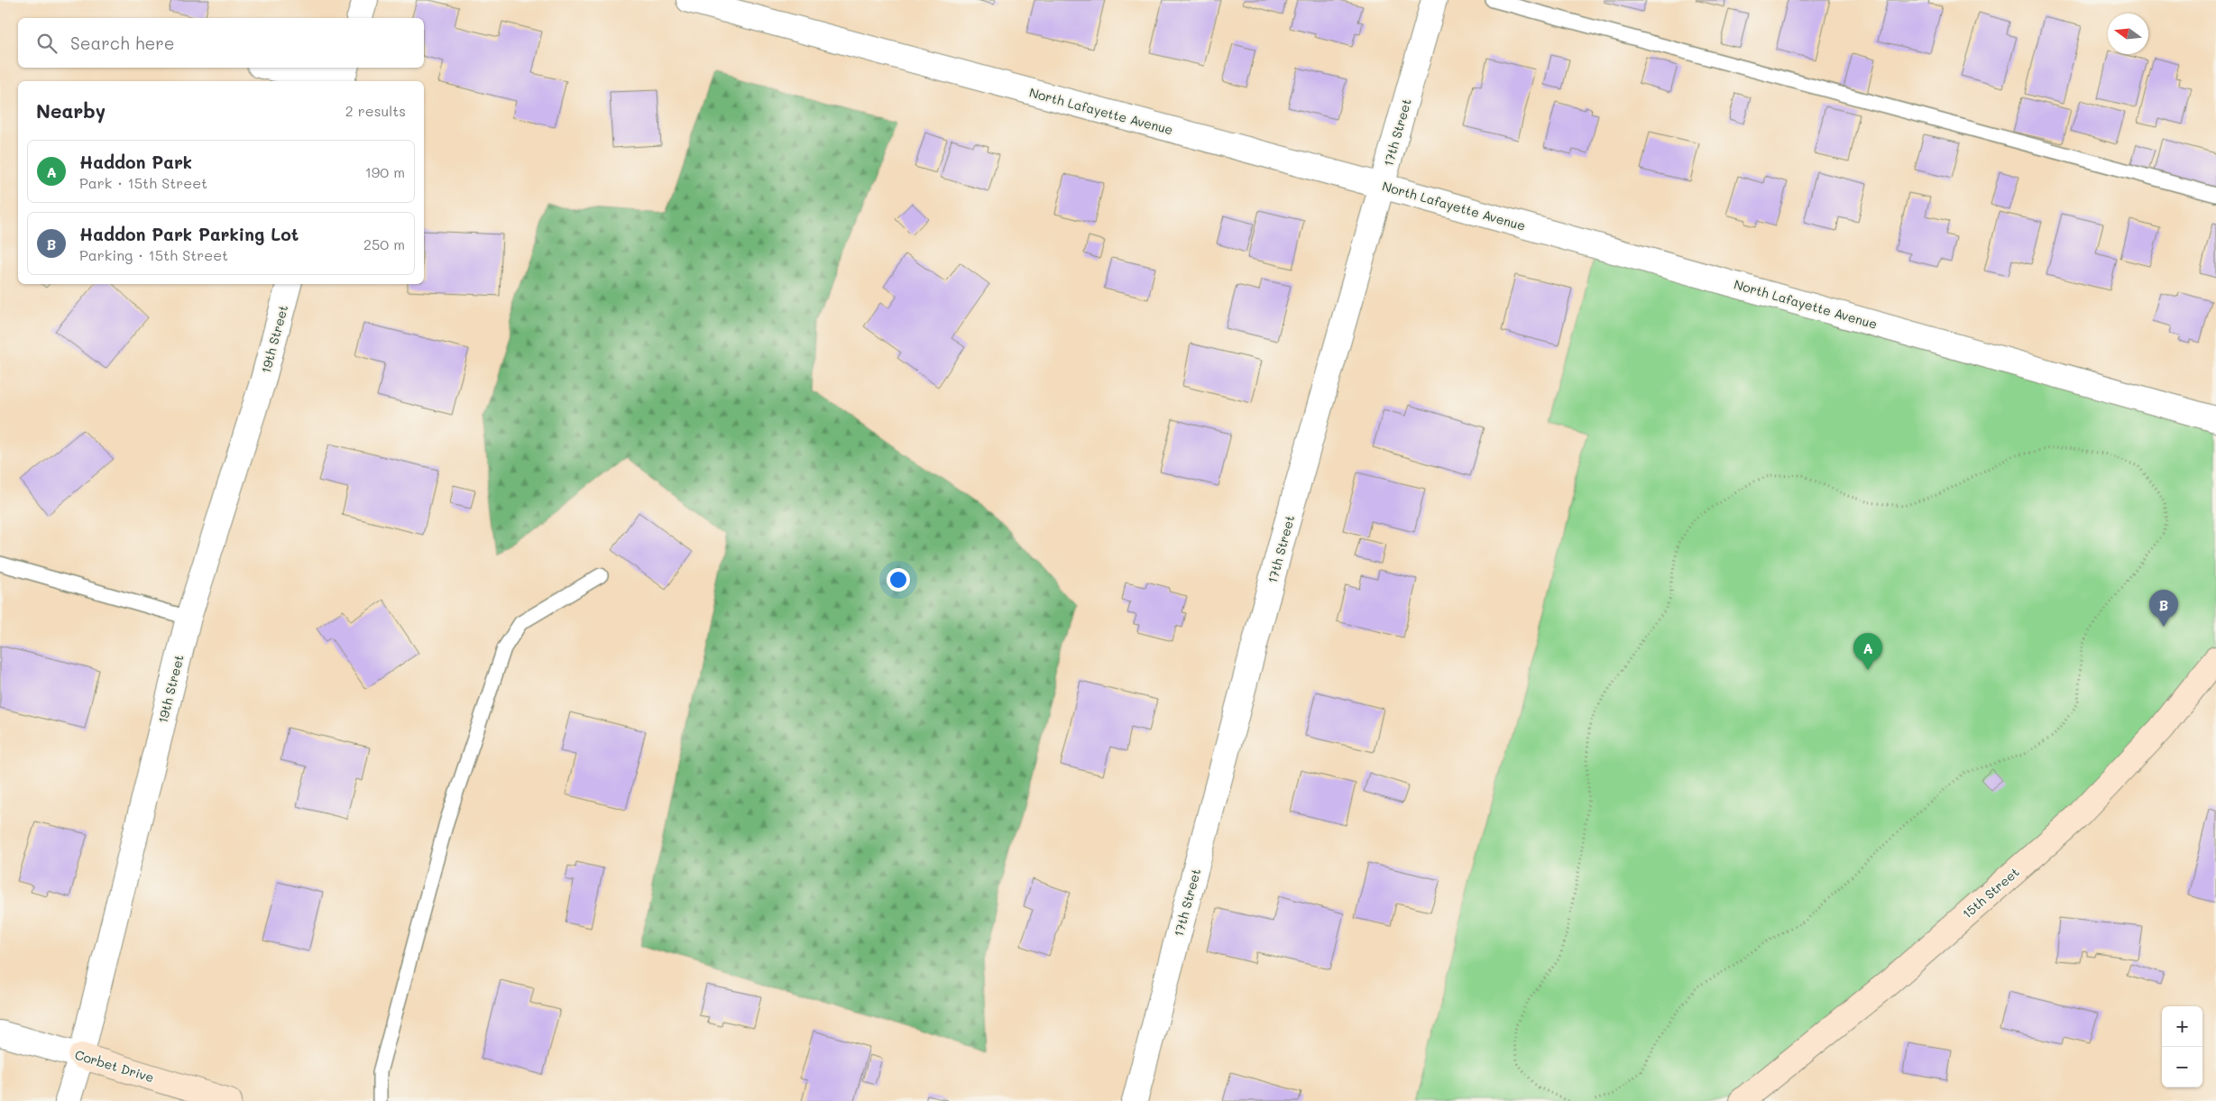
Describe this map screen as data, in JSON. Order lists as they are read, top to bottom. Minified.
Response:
{"streets":{"street":["North Lafayette Avenue","17th Street","19th Street","15th Street","Corbet Drive"]},"crossings":[["North Lafayette Avenue","17th Street"],["19th Street","Corbet Drive"]],"north":"left","page":{"search":"Search here","heading":["Nearby","2 results"],"list":[{"mark":"A","name":"Haddon Park","note":"Park · 15th Street","value":"190 m"},{"mark":"B","name":"Haddon Park Parking Lot","note":"Parking · 15th Street","value":"250 m"}],"pins":["B","A"],"map_buttons":["+","−"]}}
